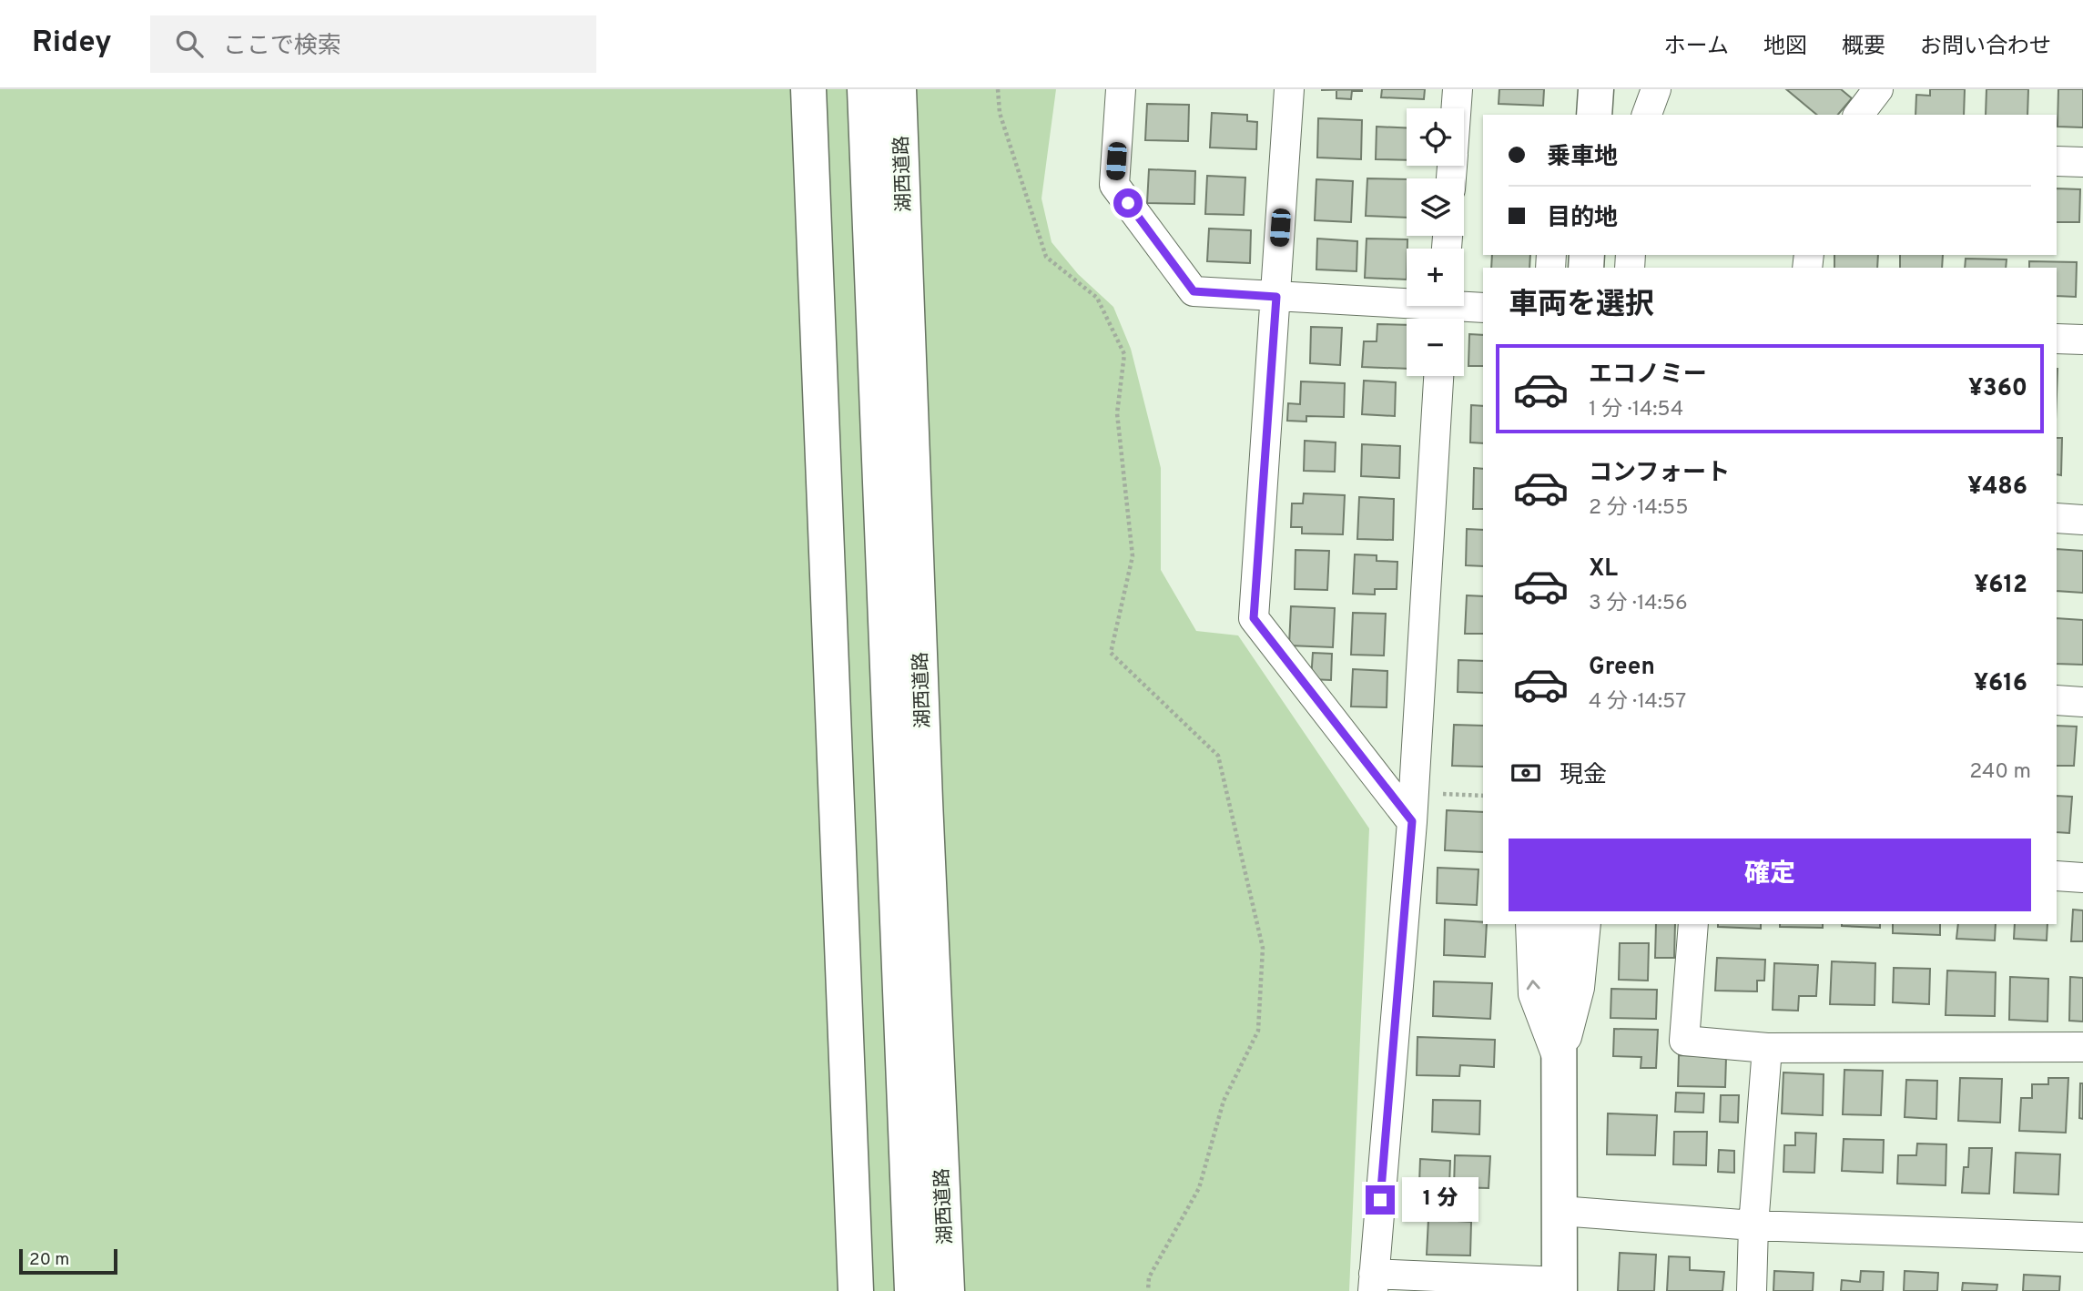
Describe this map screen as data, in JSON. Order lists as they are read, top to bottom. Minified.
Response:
{"streets":{"main road":["湖西道路"]},"scale_bar":"20 m","page":{"header":"Ridey","search":"ここで検索","nav":["ホーム","地図","概要","お問い合わせ"],"map_buttons":["+","−"],"banner":["乗車地","目的地"],"heading":"車両を選択","list":[{"name":"エコノミー","note":"1 分 · 14:54","value":"¥360"},{"name":"コンフォート","note":"2 分 · 14:55","value":"¥486"},{"name":"XL","note":"3 分 · 14:56","value":"¥612"},{"name":"Green","note":"4 分 · 14:57","value":"¥616"}],"pay":["現金","240 m"],"buttons":"確定","bubble":"1 分","scale":"20 m"}}
